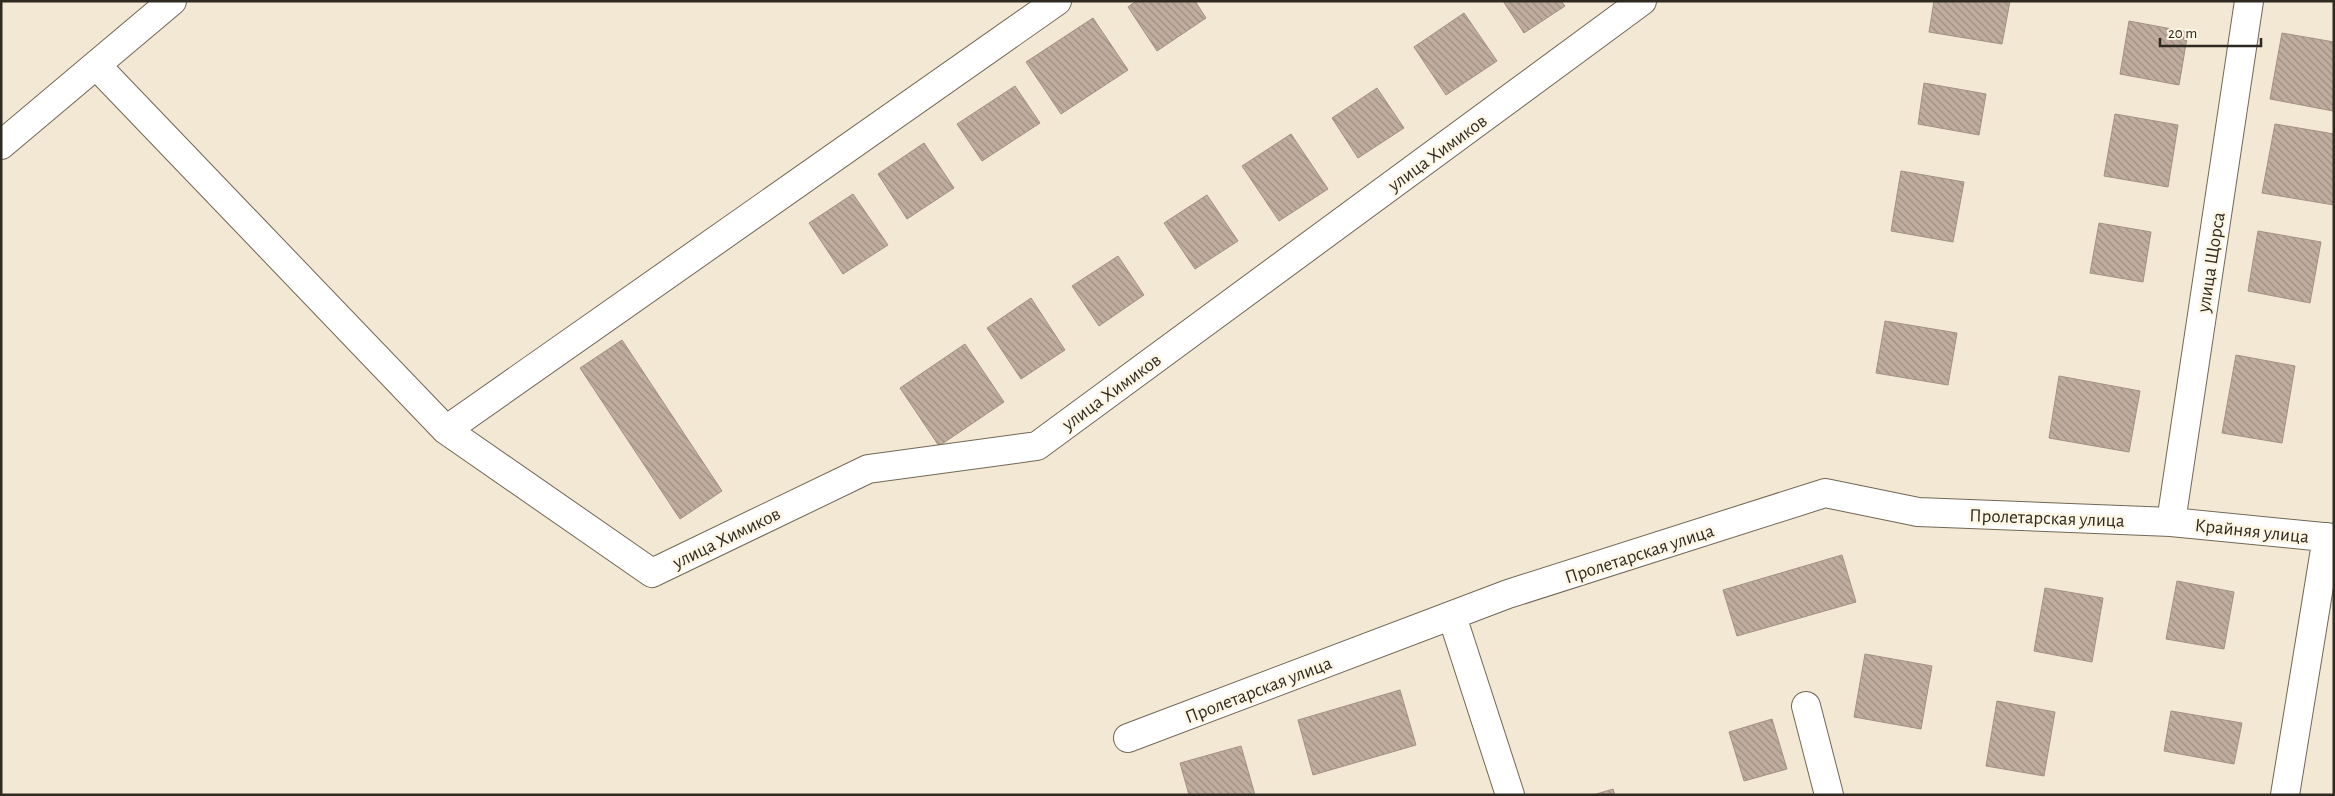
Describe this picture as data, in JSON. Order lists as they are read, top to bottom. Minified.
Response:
{"streets":{"street":["улица Химиков","улица Щорса","Пролетарская улица","Крайняя улица"]},"crossings":[["улица Щорса","Пролетарская улица"],["улица Щорса","Крайняя улица"],["Пролетарская улица","Крайняя улица"]],"scale_bar":"20 m"}
